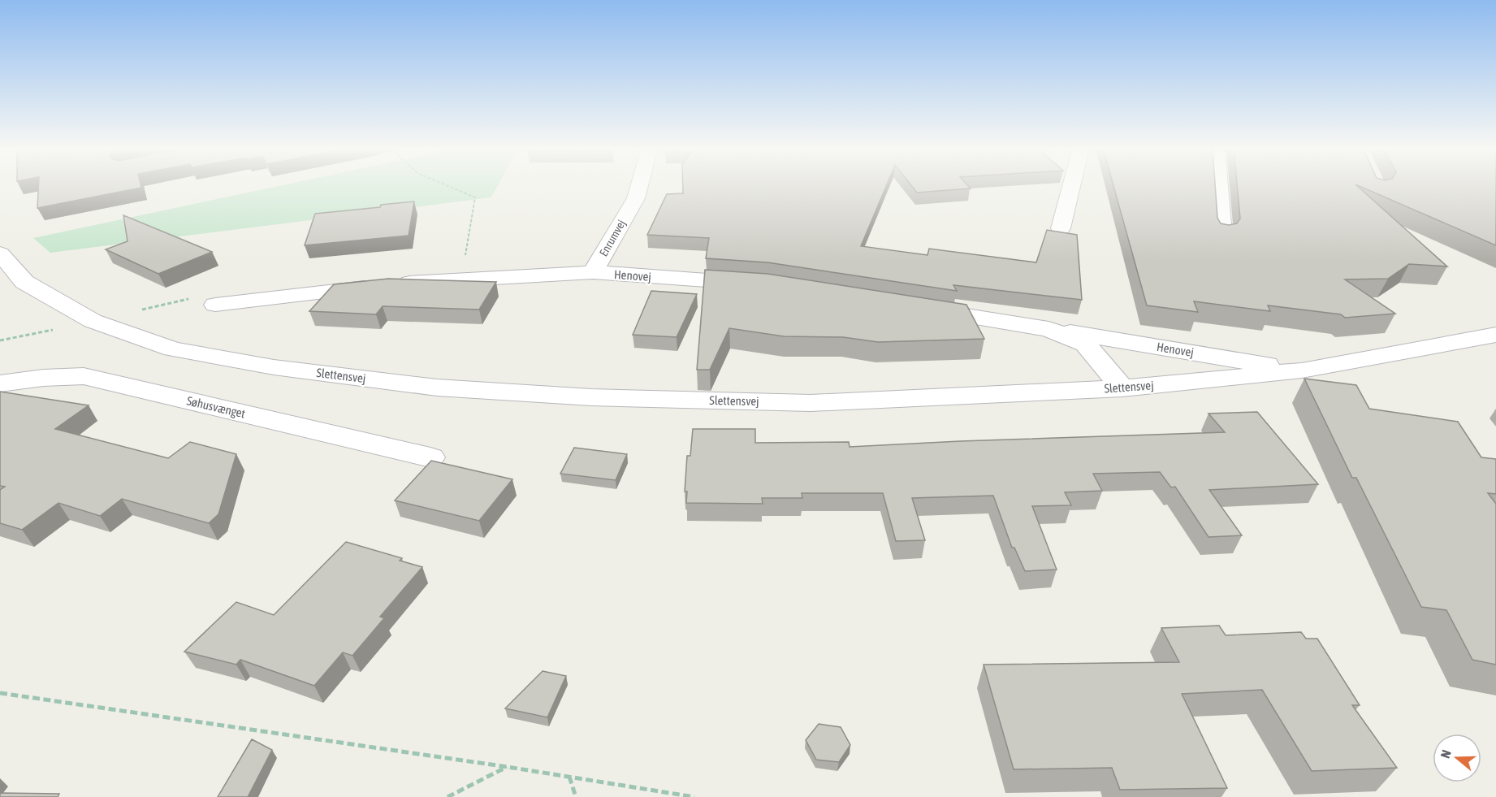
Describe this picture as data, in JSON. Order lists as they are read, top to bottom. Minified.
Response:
{"streets":{"street":["Enrumvej","Henovej","Slettensvej","Søhusvænget"]},"crossings":[["Enrumvej","Henovej"],["Henovej","Slettensvej"]],"north":"left"}
